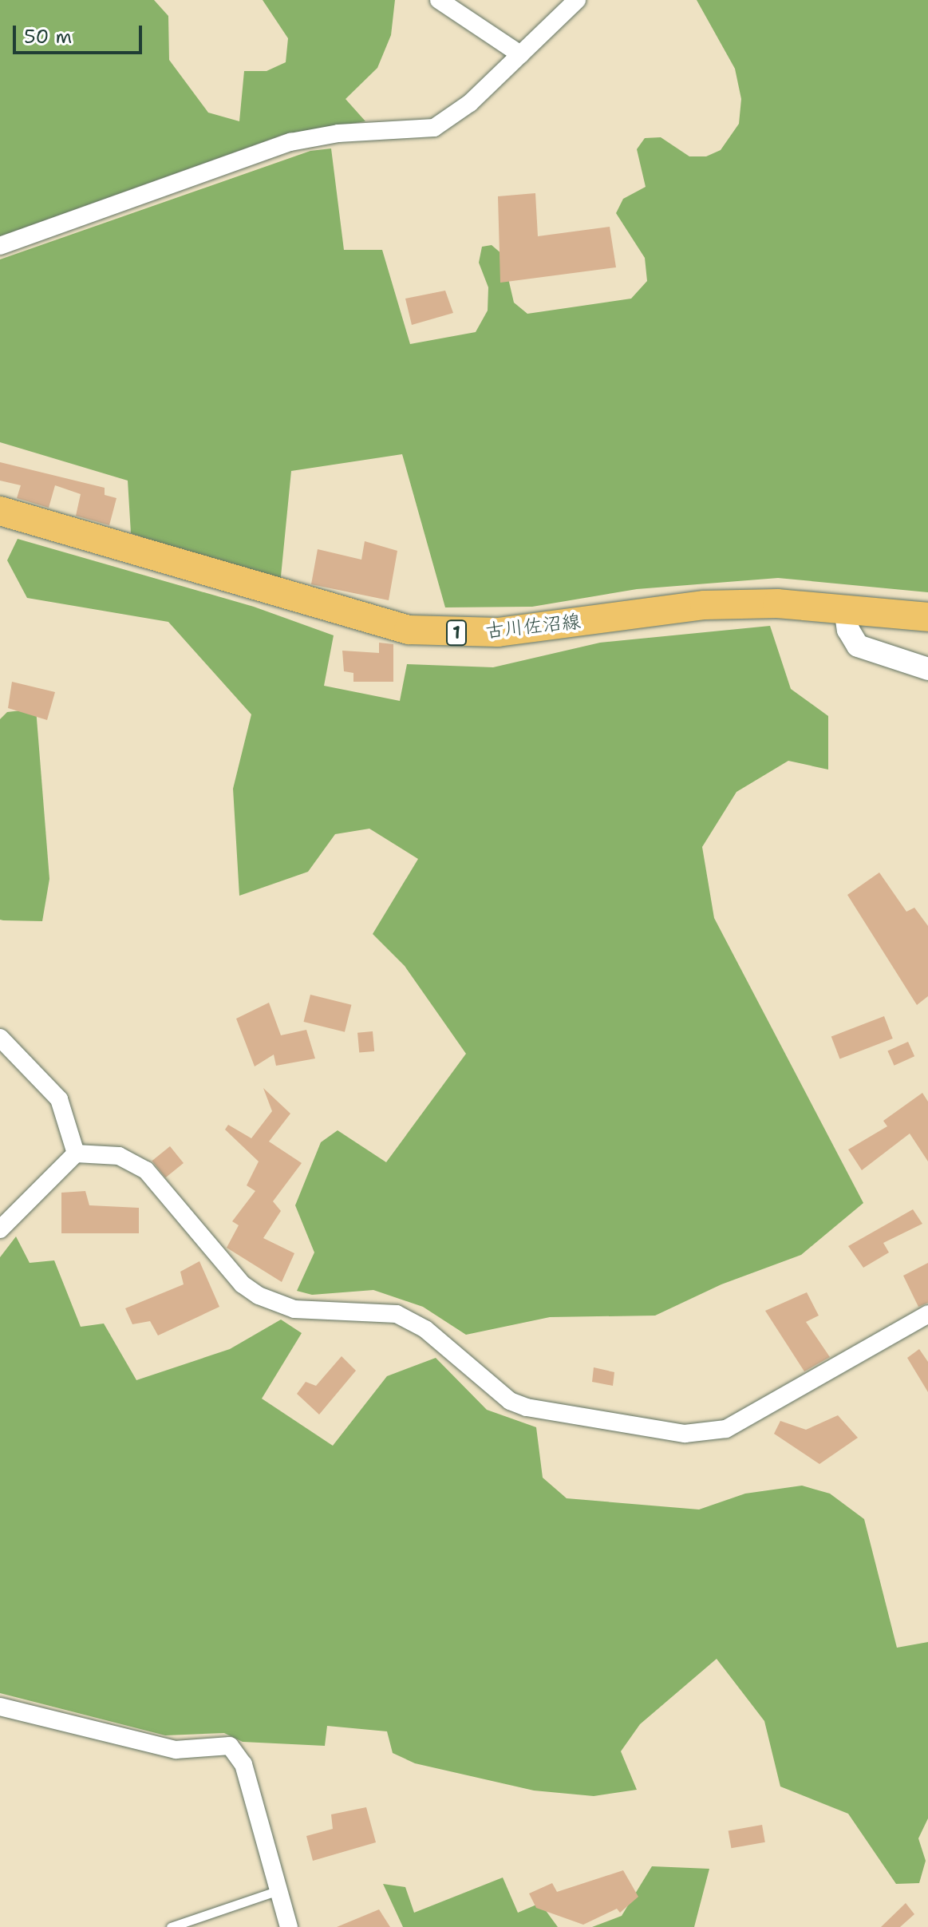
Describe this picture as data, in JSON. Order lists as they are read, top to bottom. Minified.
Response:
{"streets":{"main road":["古川佐沼線","1"]},"scale_bar":"50 m"}
